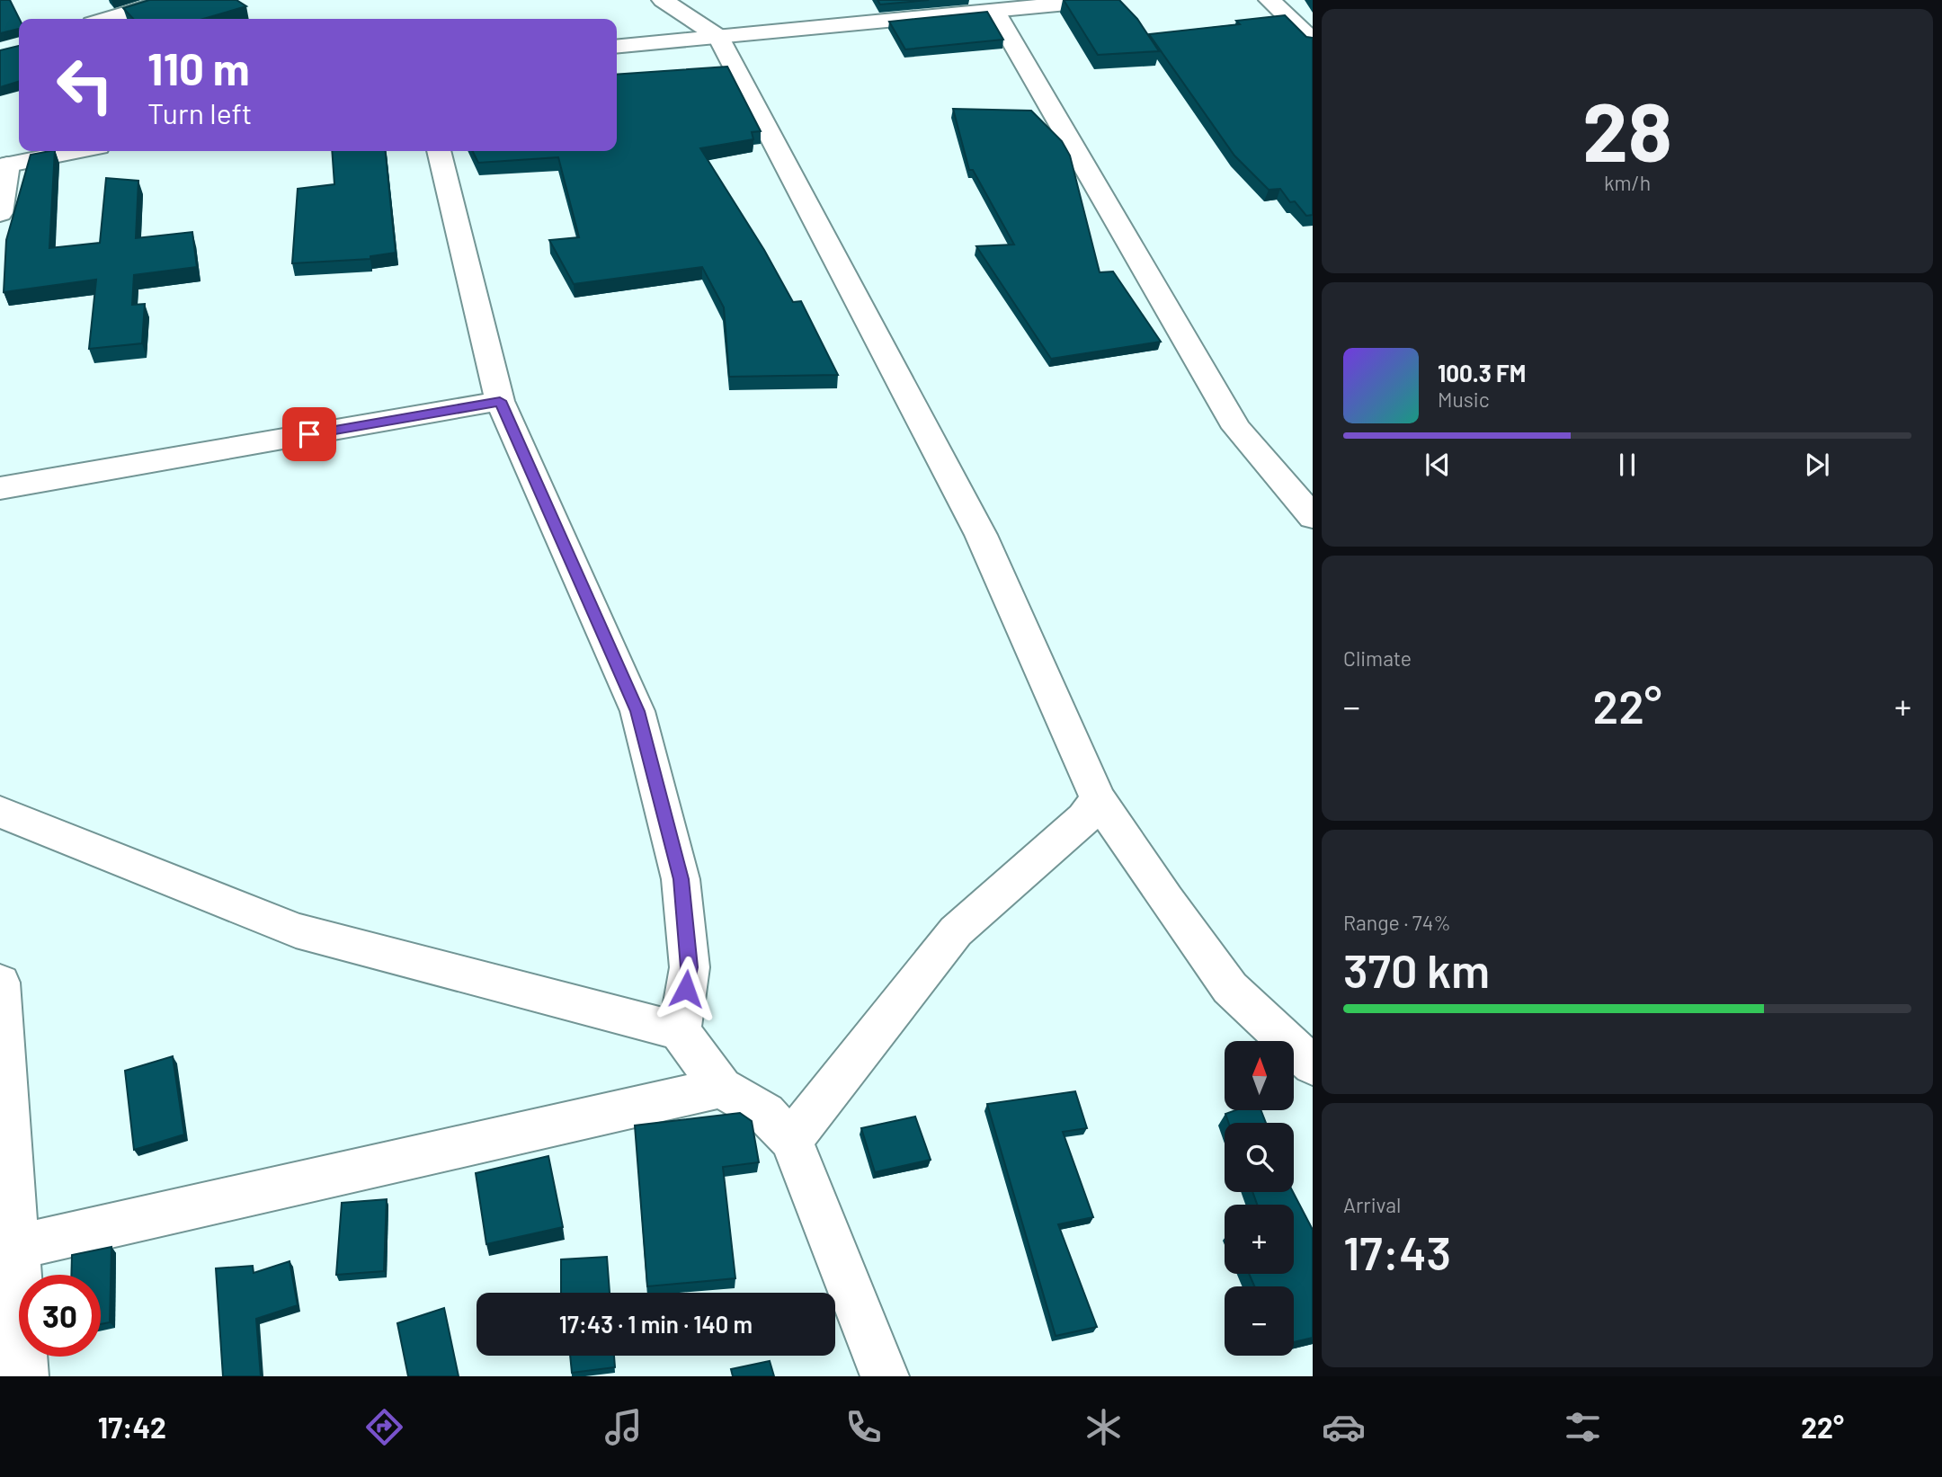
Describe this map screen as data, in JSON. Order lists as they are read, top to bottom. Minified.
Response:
{"north":"top","page":{"tile":[["28","km/h"],"Climate",["Range · 74%","370 km"],["Arrival","17:43"]],"turn":["110 m","Turn left"],"song":["100.3 FM","Music"],"heat":["−","22°","+"],"map_buttons":["+","−"],"limit":"30","trip":"17:43 · 1 min · 140 m","tabs":["17:42","22°"]}}
